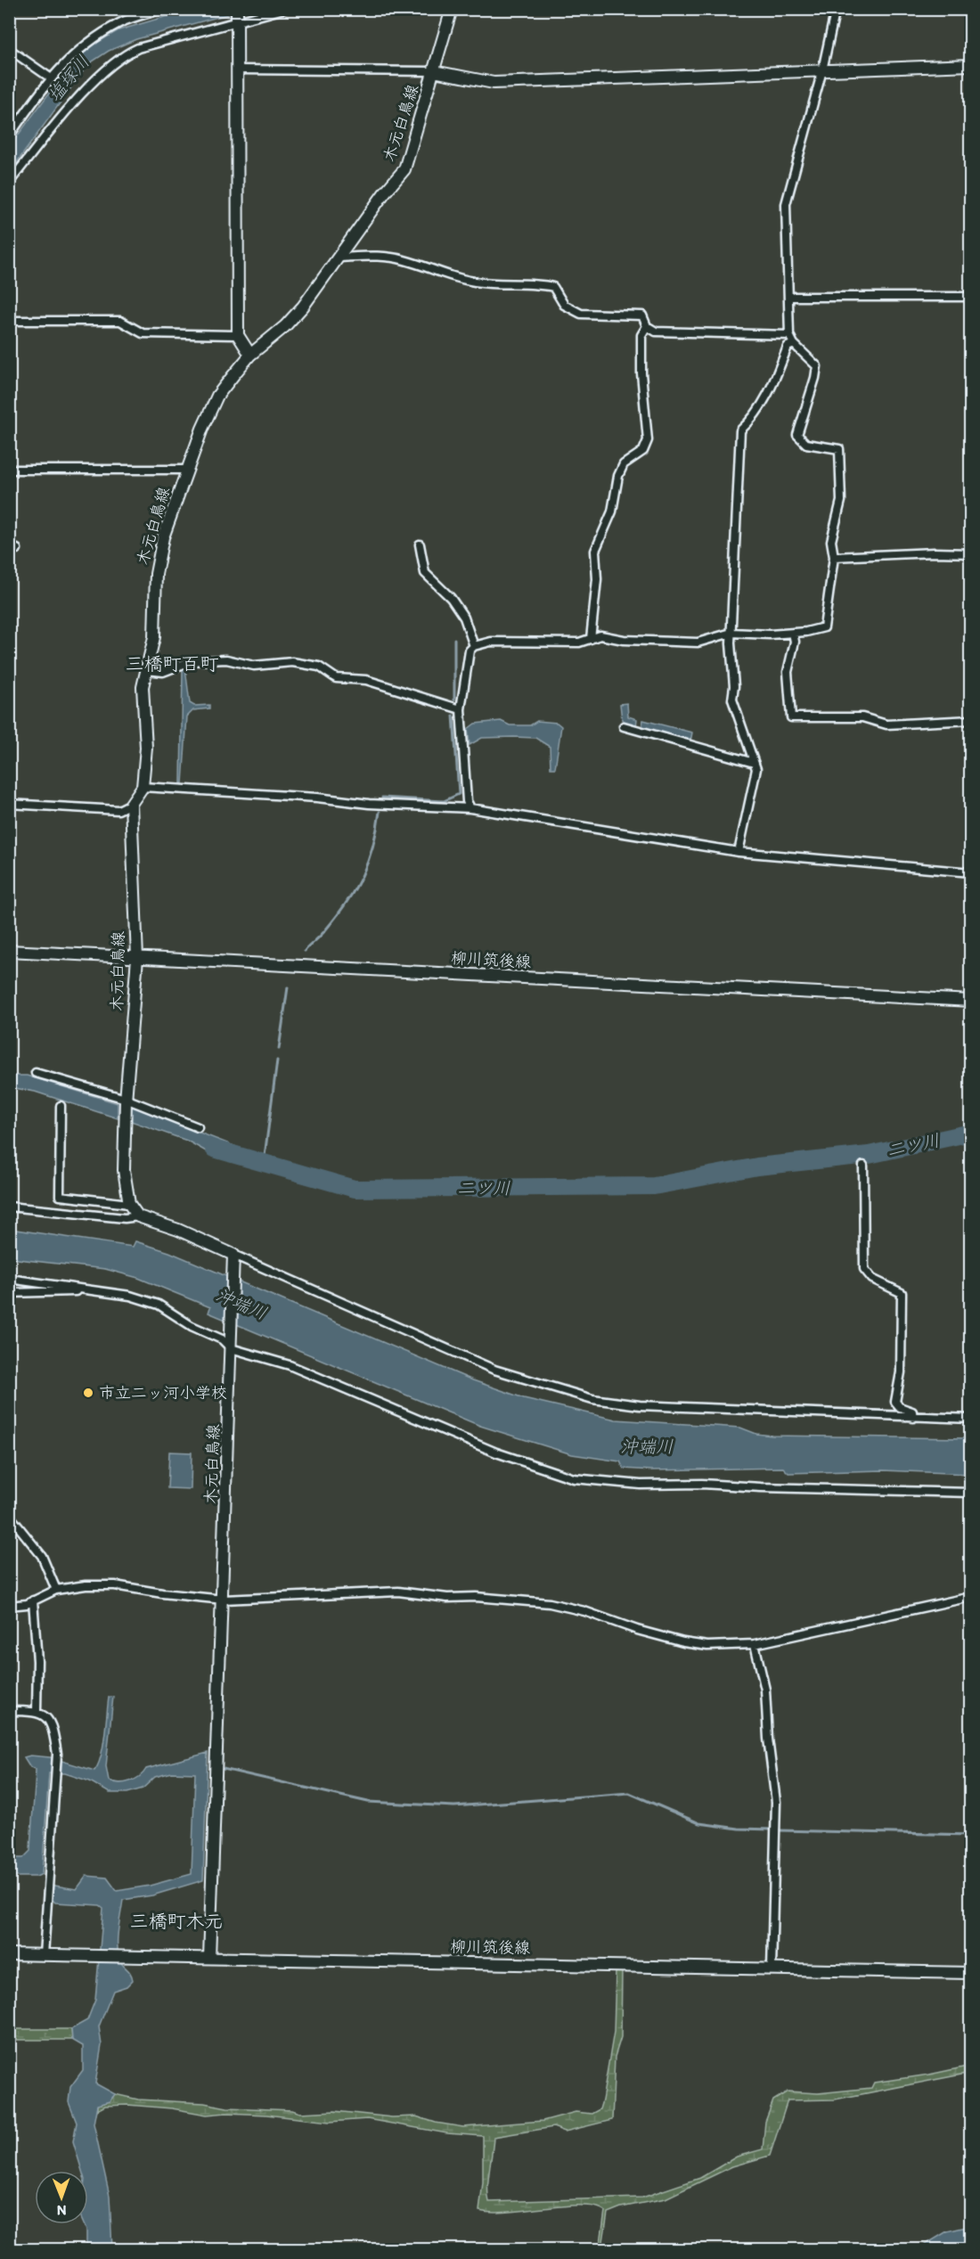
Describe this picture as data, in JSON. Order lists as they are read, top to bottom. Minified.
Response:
{"streets":{"main road":["木元白鳥線","柳川筑後線"]},"crossings":[["木元白鳥線","柳川筑後線"]],"districts":["三橋町百町","三橋町木元"],"water":["塩塚川","二ツ川","沖端川"],"places":["市立二ッ河小学校"],"north":"bottom"}
